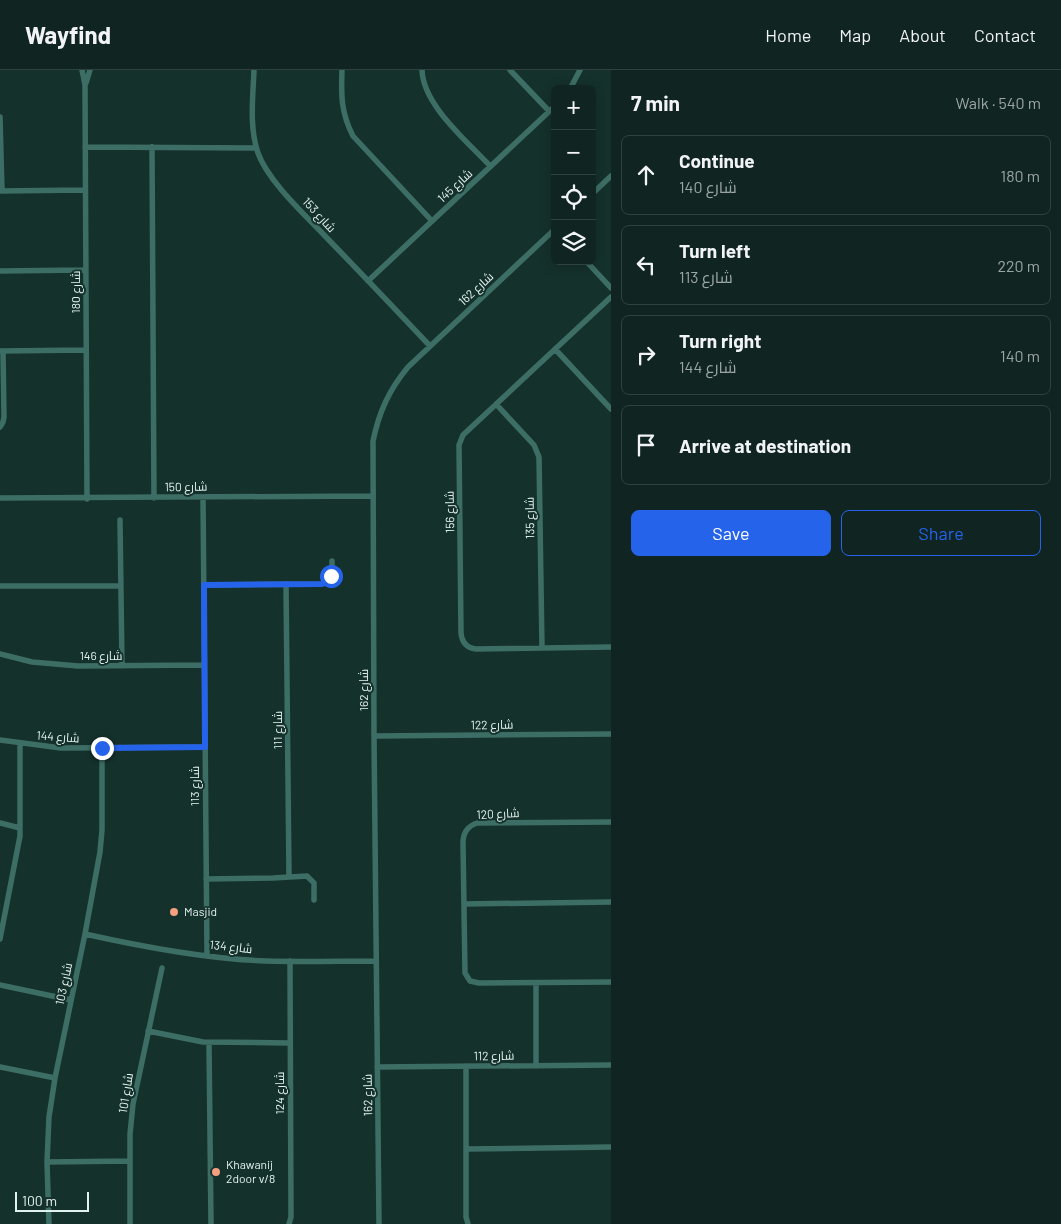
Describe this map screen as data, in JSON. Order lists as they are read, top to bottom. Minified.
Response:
{"streets":{"street":["شارع 145","شارع 153","شارع 162","شارع 180","شارع 150","شارع 156","شارع 135","شارع 146","شارع 122","شارع 111","شارع 144","شارع 113","شارع 120","شارع 134","شارع 103","شارع 112","شارع 101","شارع 124"]},"crossings":[["شارع 145","شارع 153"],["شارع 153","شارع 162"],["شارع 162","شارع 150"],["شارع 162","شارع 122"],["شارع 162","شارع 134"],["شارع 162","شارع 112"],["شارع 180","شارع 150"],["شارع 150","شارع 113"],["شارع 156","شارع 135"],["شارع 146","شارع 113"],["شارع 144","شارع 113"],["شارع 144","شارع 103"],["شارع 113","شارع 134"],["شارع 134","شارع 103"],["شارع 134","شارع 124"]],"places":["Masjid","Khawanij 2door v/8"],"scale_bar":"100 m","page":{"header":"Wayfind","nav":["Home","Map","About","Contact"],"heading":["7 min","Walk · 540 m"],"map_buttons":["+","−"],"list":[["Continue","شارع 140","180 m"],["Turn left","شارع 113","220 m"],["Turn right","شارع 144","140 m"],"Arrive at destination"],"buttons":["Save","Share"],"scale":"100 m"}}
